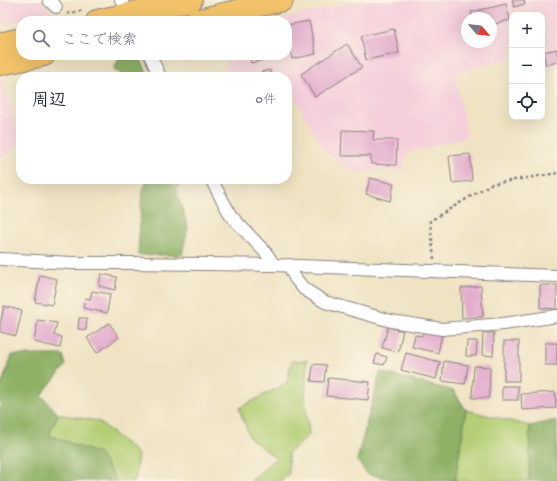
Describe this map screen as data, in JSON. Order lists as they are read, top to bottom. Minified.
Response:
{"north":"bottom right","page":{"map_buttons":["+","−"],"search":"ここで検索","heading":["周辺","0件"]}}
